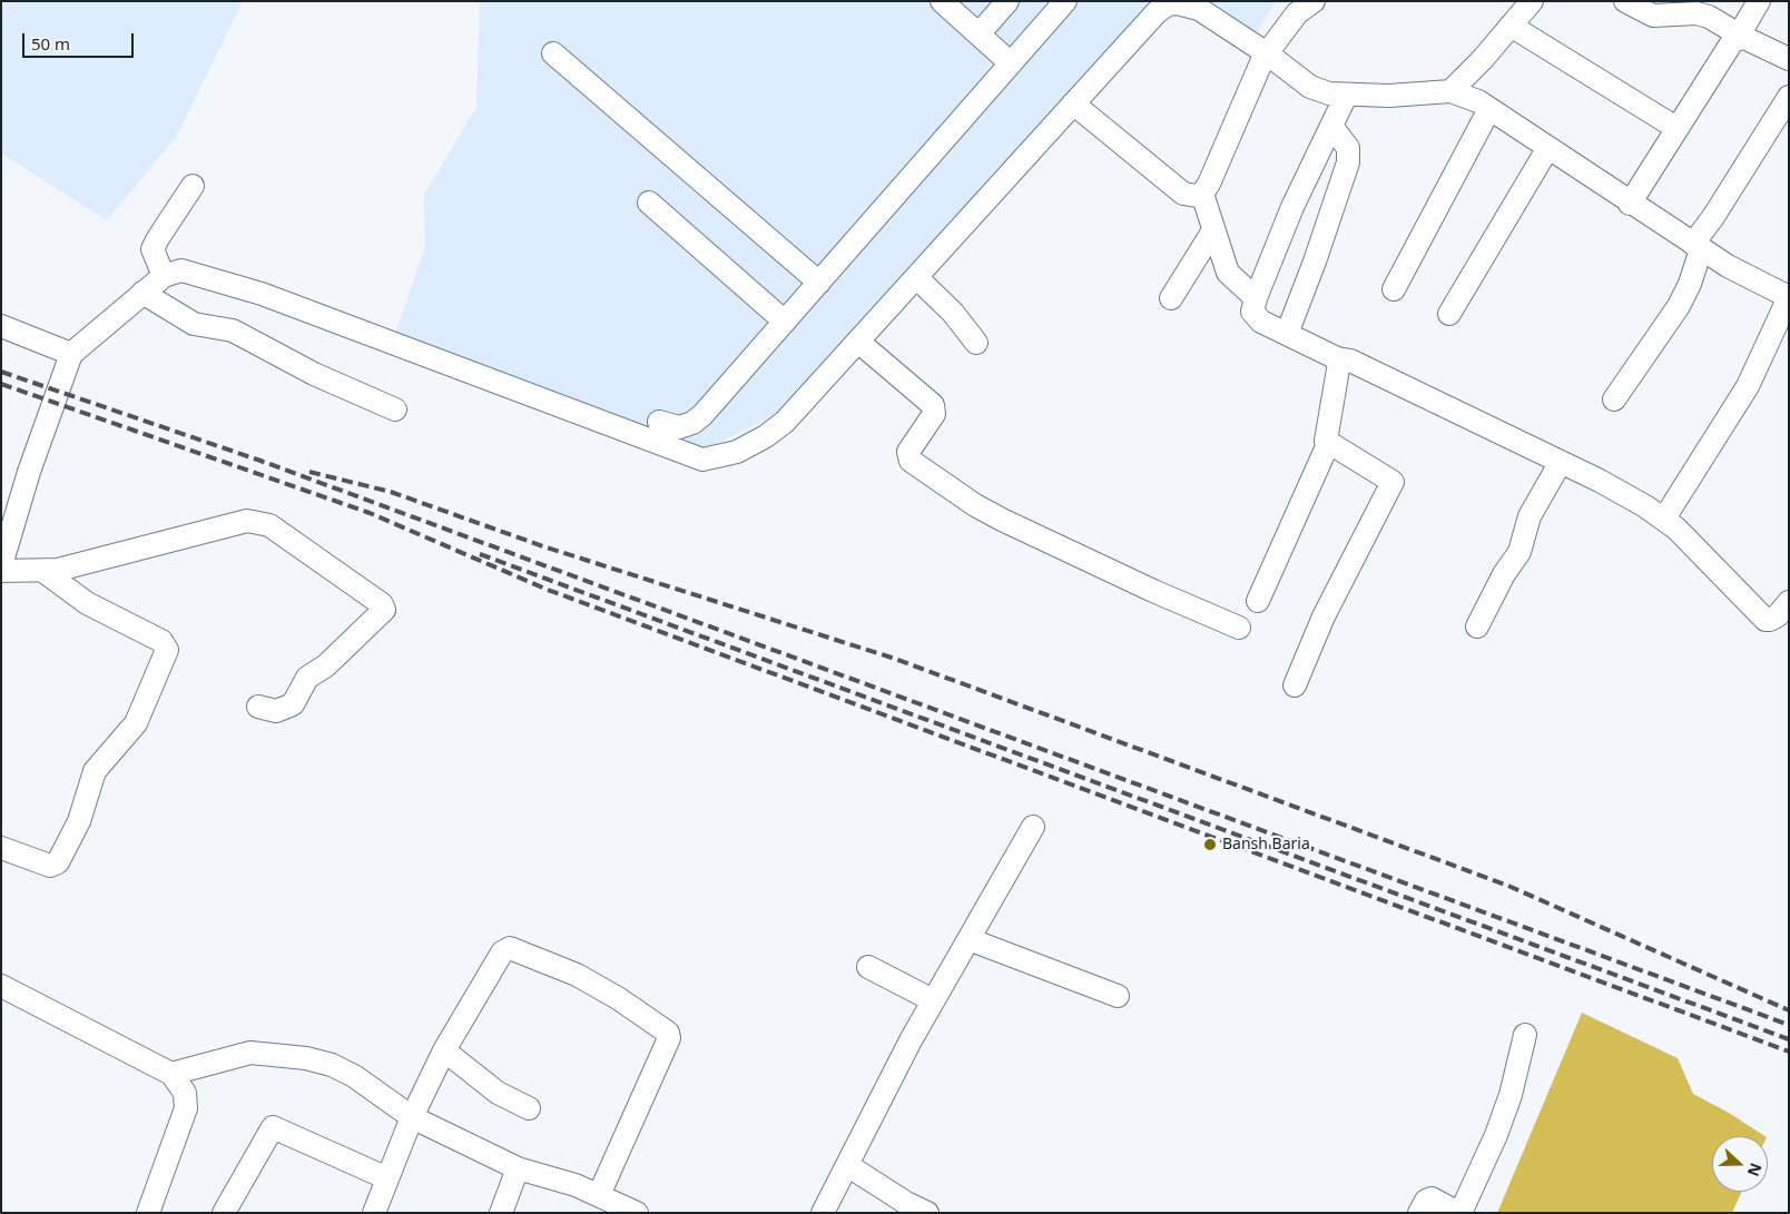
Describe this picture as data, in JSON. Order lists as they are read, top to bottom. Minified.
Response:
{"places":["Bansh Baria"],"scale_bar":"50 m","north":"right"}
